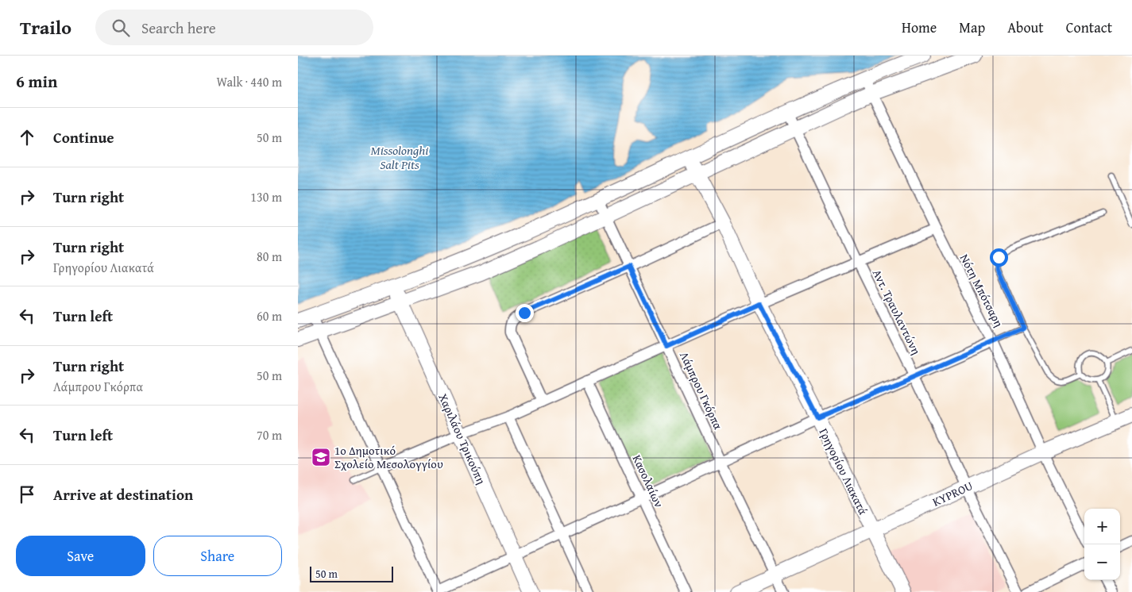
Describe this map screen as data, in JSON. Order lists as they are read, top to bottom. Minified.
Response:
{"streets":{"street":["Νότη Μπότσαρη","Αντ. Τραυλαντώνη","Λάμπρου Γκόρπα","Χαριλάου Τρικούπη","Γρηγορίου Λιακατά","Κασολαίων","KYPROU"]},"crossings":[["Νότη Μπότσαρη","KYPROU"],["Αντ. Τραυλαντώνη","KYPROU"],["Λάμπρου Γκόρπα","KYPROU"],["Γρηγορίου Λιακατά","KYPROU"]],"water":["Missolonghi Salt Pits"],"places":{"school or university":["1ο Δημοτικό Σχολείο Μεσολογγίου"]},"scale_bar":"50 m","page":{"header":"Trailo","search":"Search here","nav":["Home","Map","About","Contact"],"heading":["6 min","Walk · 440 m"],"list":[["Continue","50 m"],["Turn right","130 m"],["Turn right","Γρηγορίου Λιακατά","80 m"],["Turn left","60 m"],["Turn right","Λάμπρου Γκόρπα","50 m"],["Turn left","70 m"],"Arrive at destination"],"map_buttons":["+","−"],"buttons":["Save","Share"],"scale":"50 m"}}
